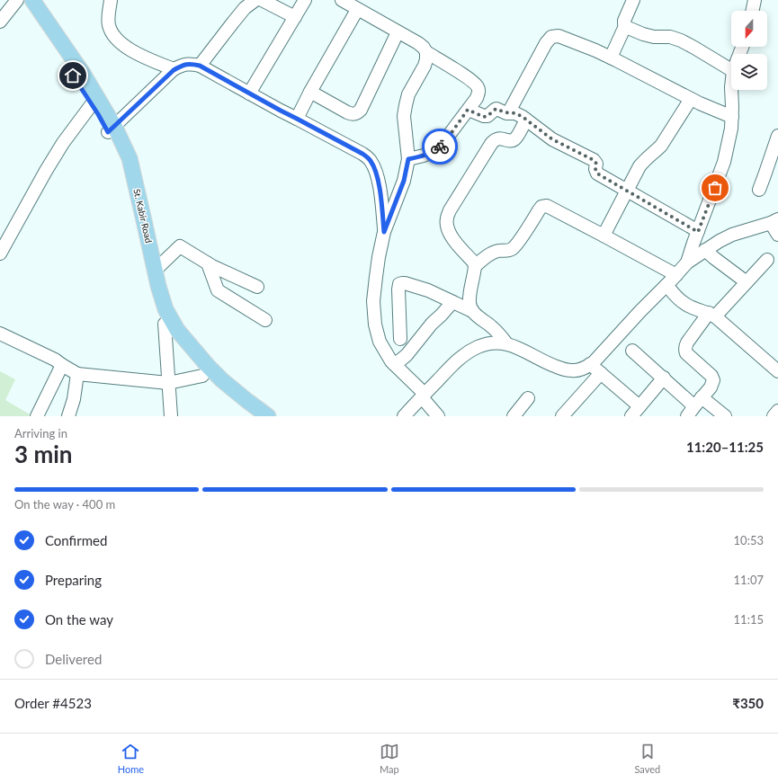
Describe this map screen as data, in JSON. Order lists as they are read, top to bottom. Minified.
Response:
{"streets":{"main road":["St. Kabir Road"]},"north":"bottom","page":{"heading":["3 min","Arriving in","11:20–11:25"],"panel":["Order #4523","₹350"],"bar":"On the way · 400 m","list":[["Confirmed","10:53"],["Preparing","11:07"],["On the way","11:15"],"Delivered"],"tabs":["Home","Map","Saved"]}}
